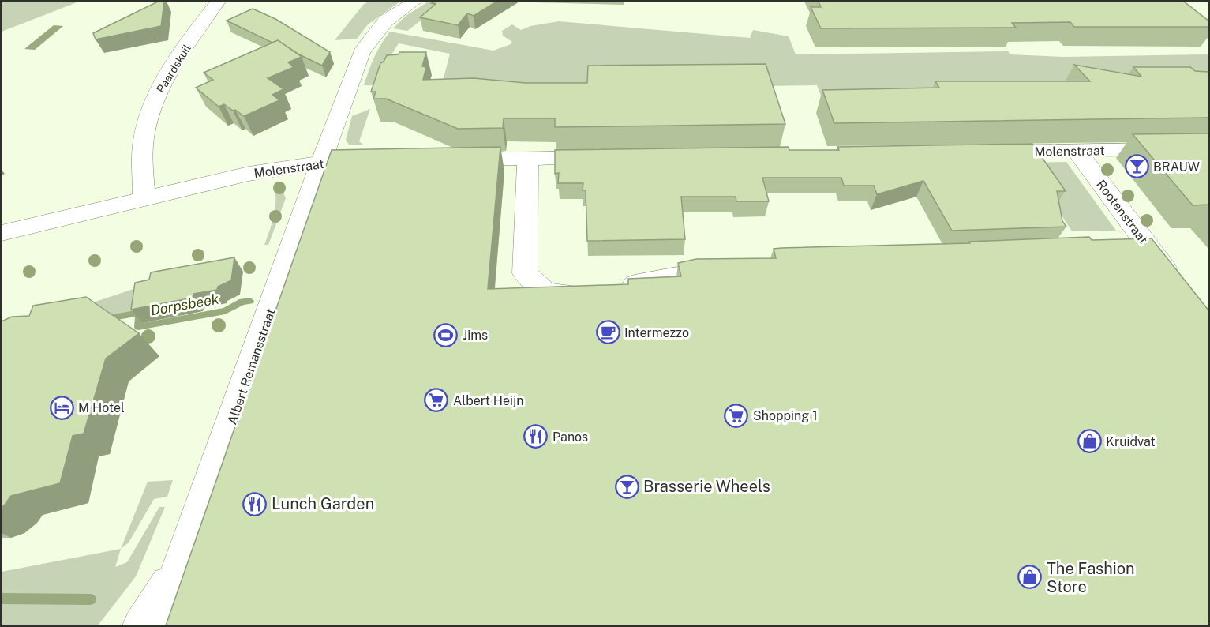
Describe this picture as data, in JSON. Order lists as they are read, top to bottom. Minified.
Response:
{"streets":{"street":["Paardskuil","Molenstraat","Rootenstraat","Albert Remansstraat"]},"crossings":[["Paardskuil","Molenstraat"],["Molenstraat","Rootenstraat"],["Molenstraat","Albert Remansstraat"]],"water":["Dorpsbeek"],"places":{"bar":["BRAUW","Brasserie Wheels"],"cafe":["Intermezzo"],"sports":["Jims"],"supermarket":["Albert Heijn","Shopping 1"],"hotel":["M Hotel"],"restaurant":["Panos","Lunch Garden"],"shop":["Kruidvat","The Fashion Store"]}}
